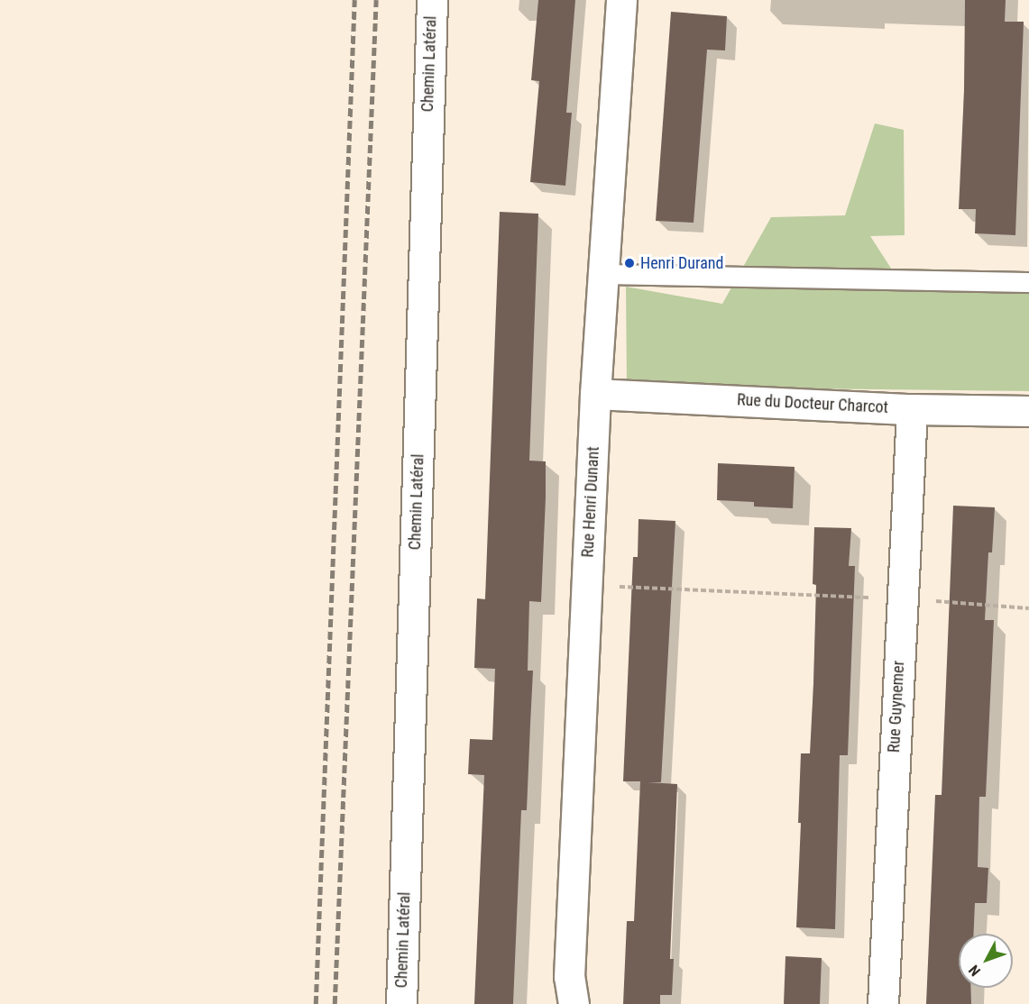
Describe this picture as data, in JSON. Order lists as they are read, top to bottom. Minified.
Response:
{"streets":{"street":["Chemin Latéral","Rue du Docteur Charcot","Rue Henri Dunant","Rue Guynemer"]},"crossings":[["Rue du Docteur Charcot","Rue Henri Dunant"],["Rue du Docteur Charcot","Rue Guynemer"]],"places":["Henri Durand"],"north":"bottom left"}
